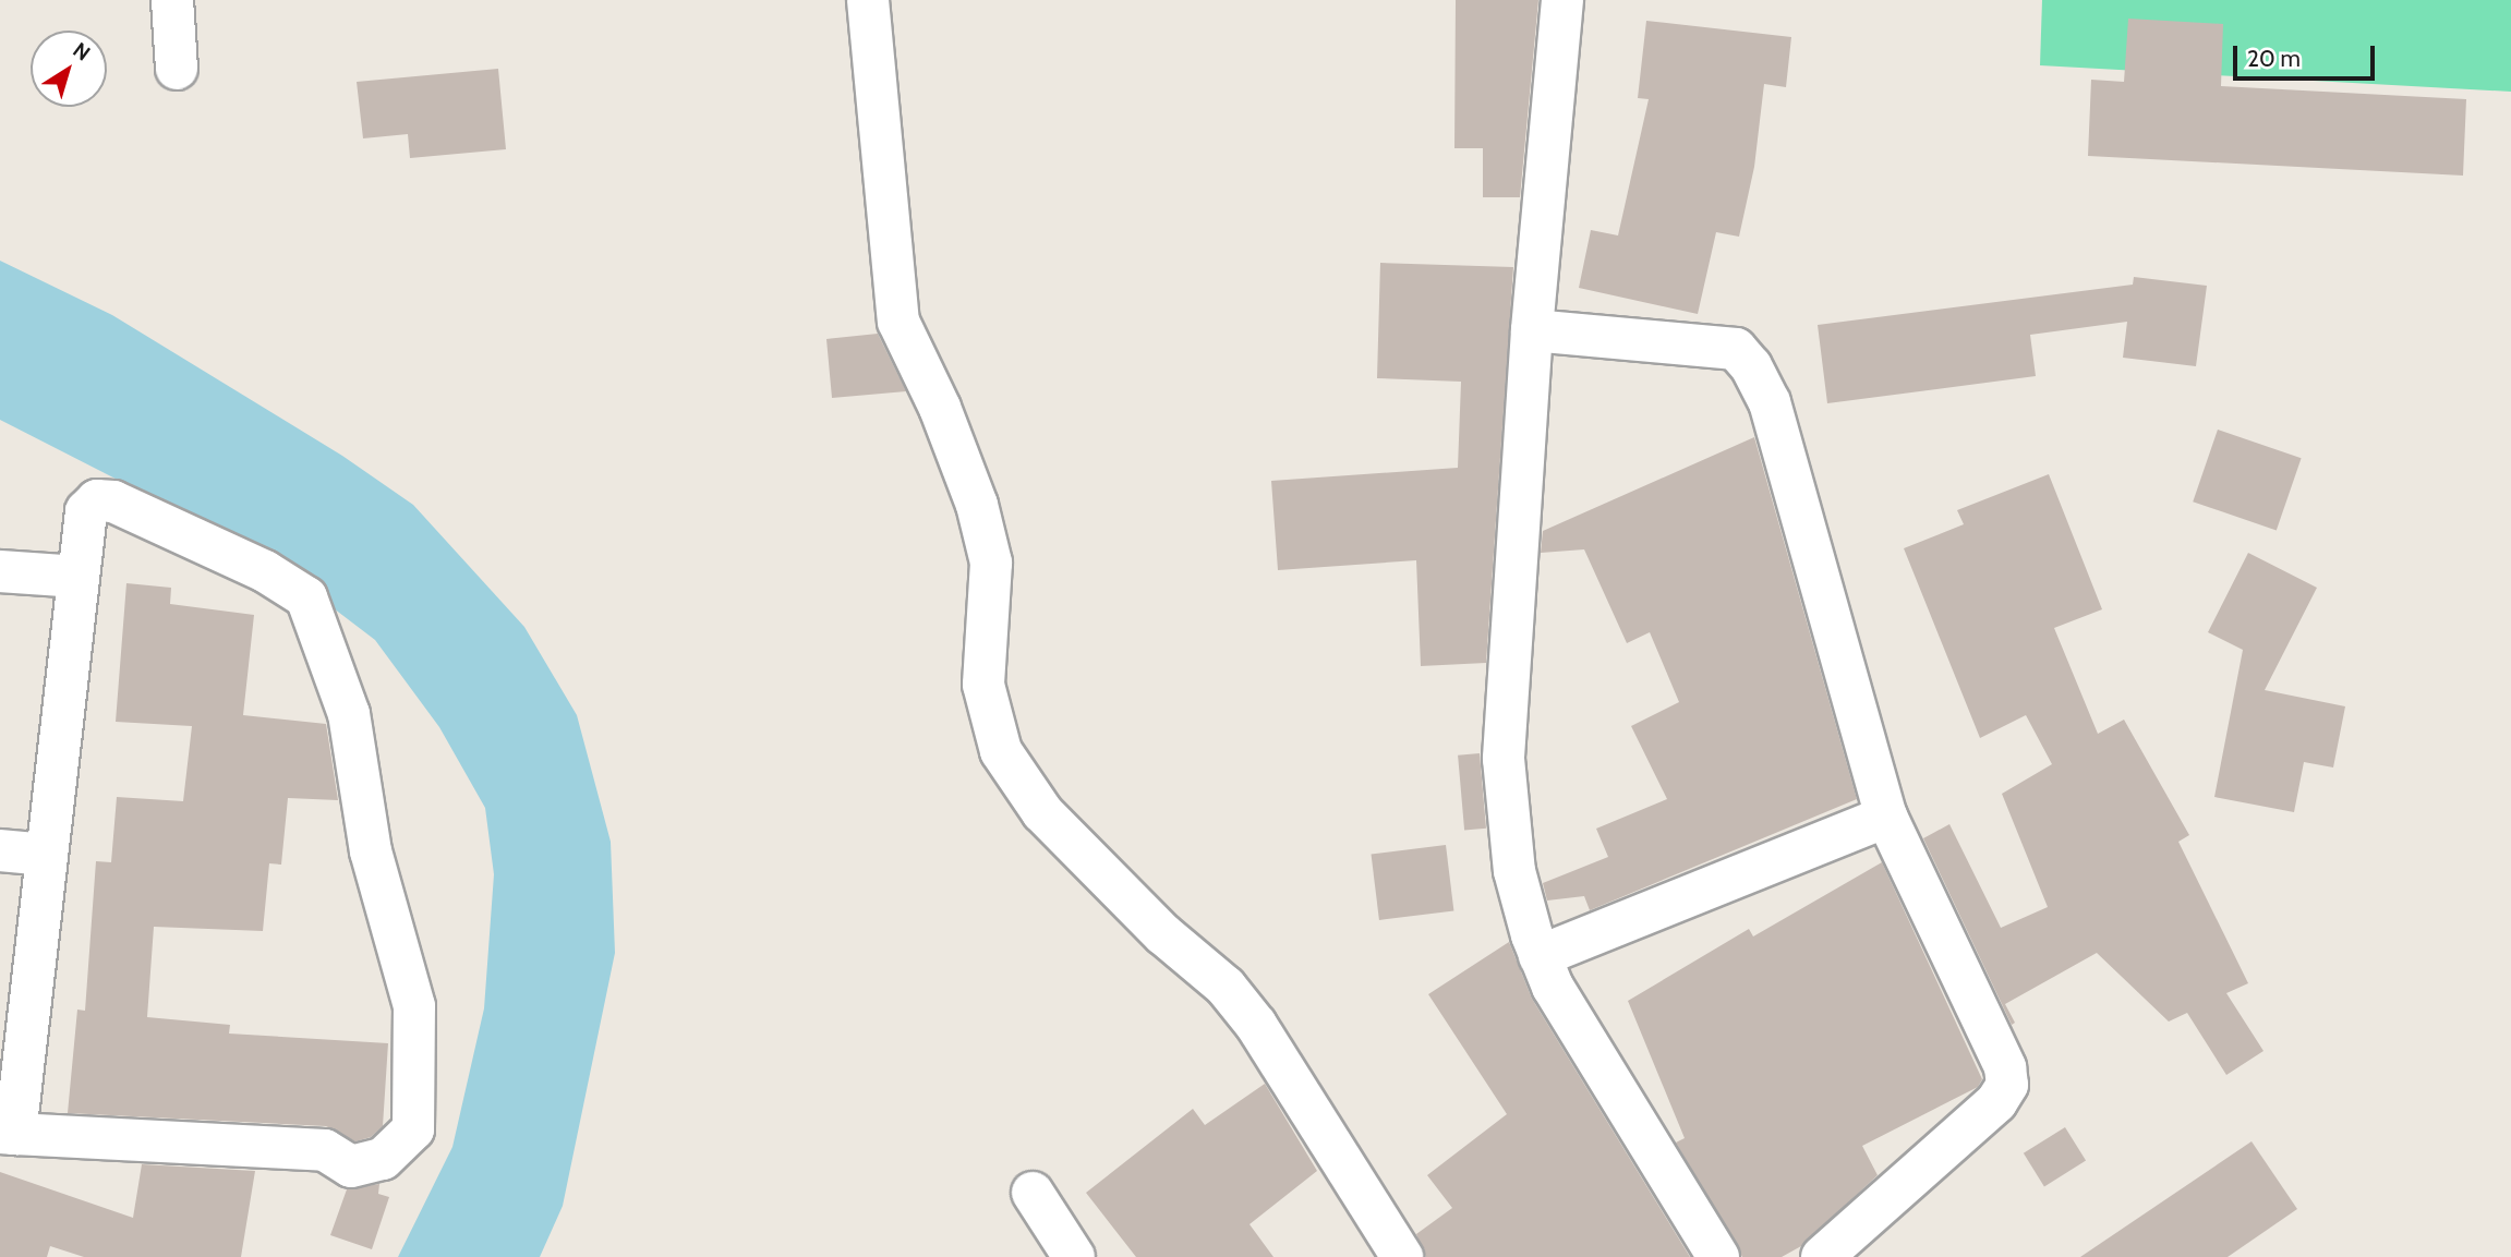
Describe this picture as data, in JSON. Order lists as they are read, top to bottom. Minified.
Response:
{"scale_bar":"20 m","north":"top right"}
